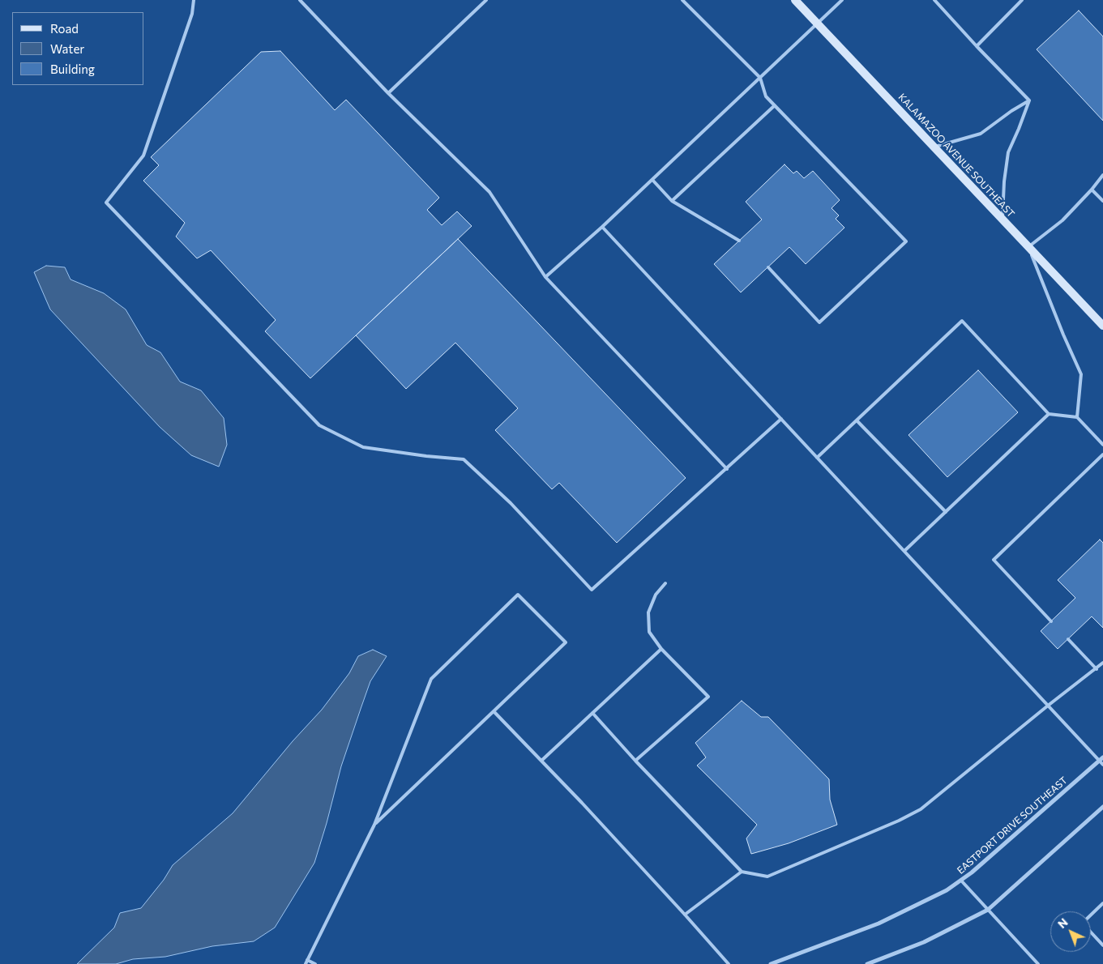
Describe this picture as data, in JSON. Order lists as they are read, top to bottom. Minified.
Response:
{"streets":{"main road":["KALAMAZOO AVENUE SOUTHEAST"],"street":["EASTPORT DRIVE SOUTHEAST"]},"legend":["Road","Water","Building"],"north":"top left"}
